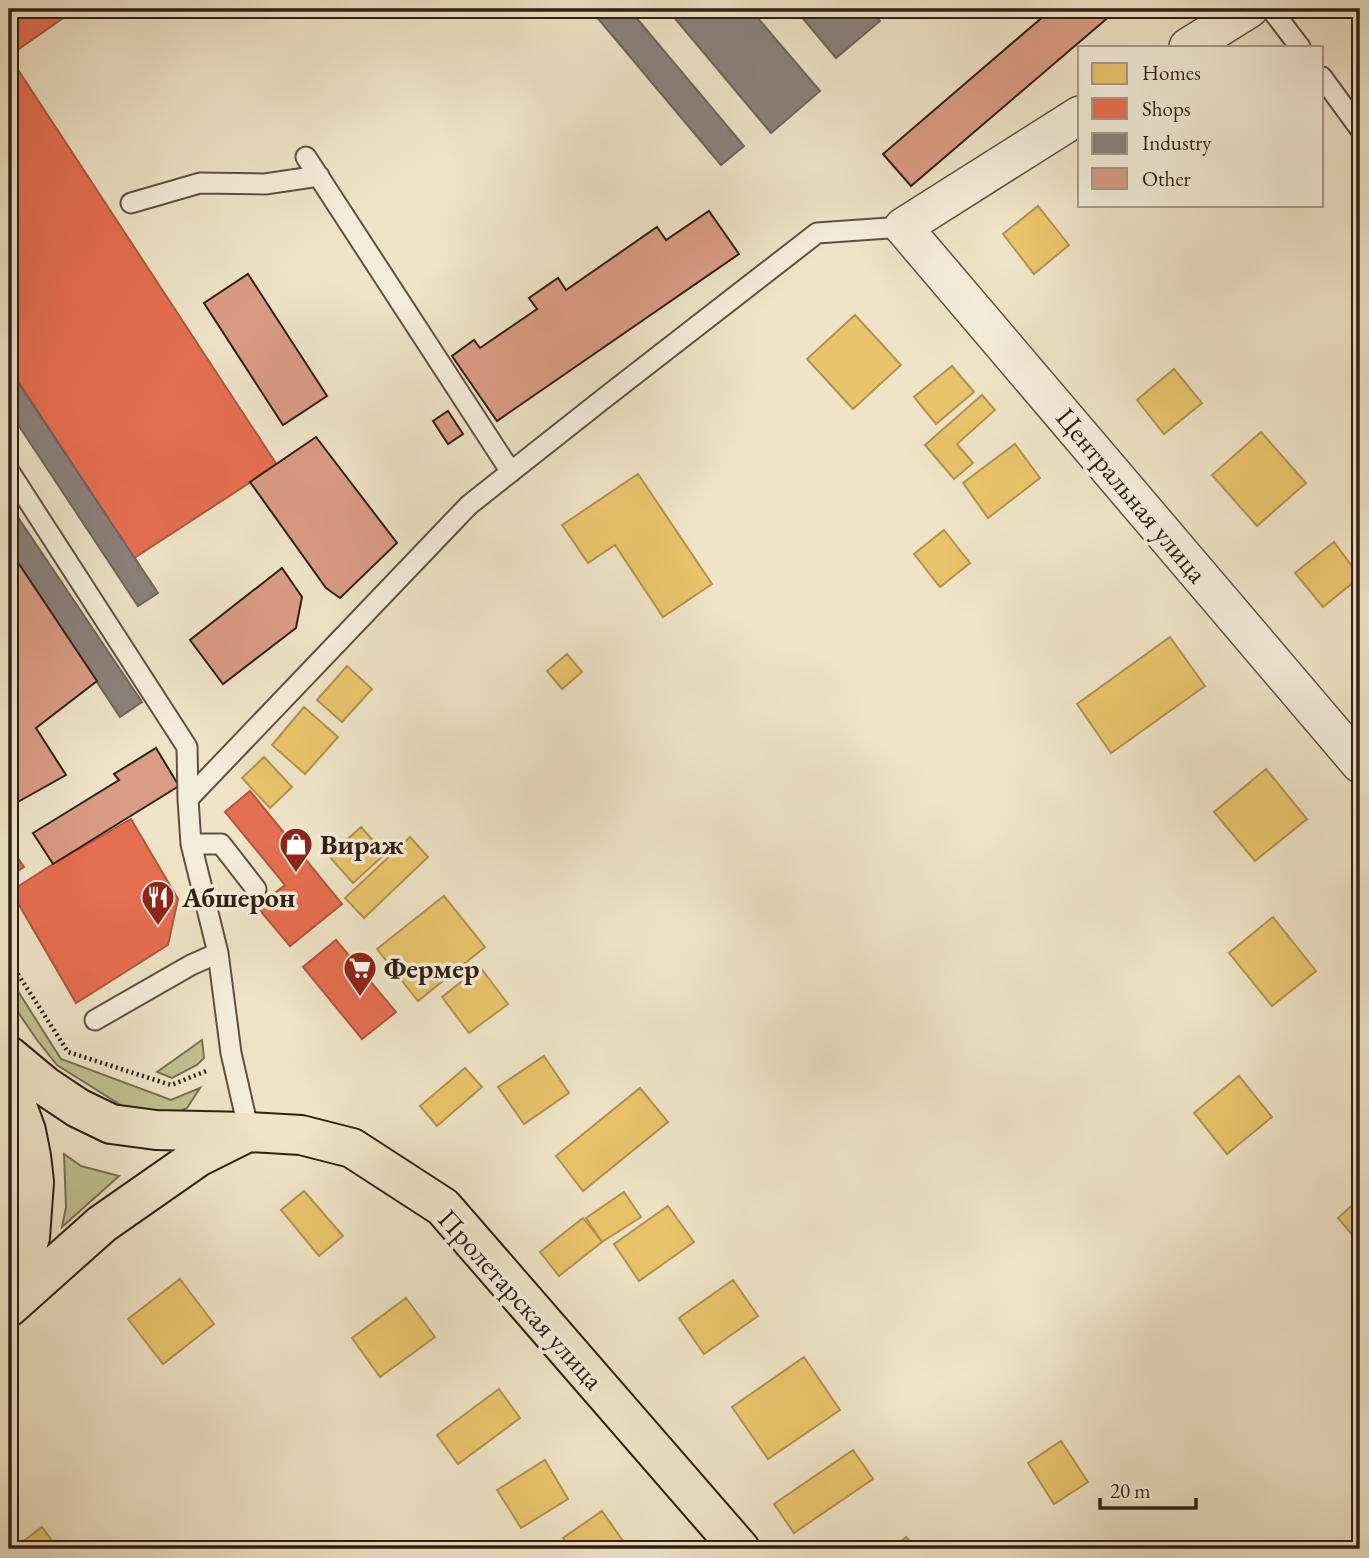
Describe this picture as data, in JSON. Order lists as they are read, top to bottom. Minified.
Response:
{"streets":{"main road":["Пролетарская улица"],"street":["Центральная улица"]},"places":{"shop":["Вираж"],"restaurant":["Абшерон"],"supermarket":["Фермер"]},"legend":["Homes","Shops","Industry","Other"],"scale_bar":"20 m"}
